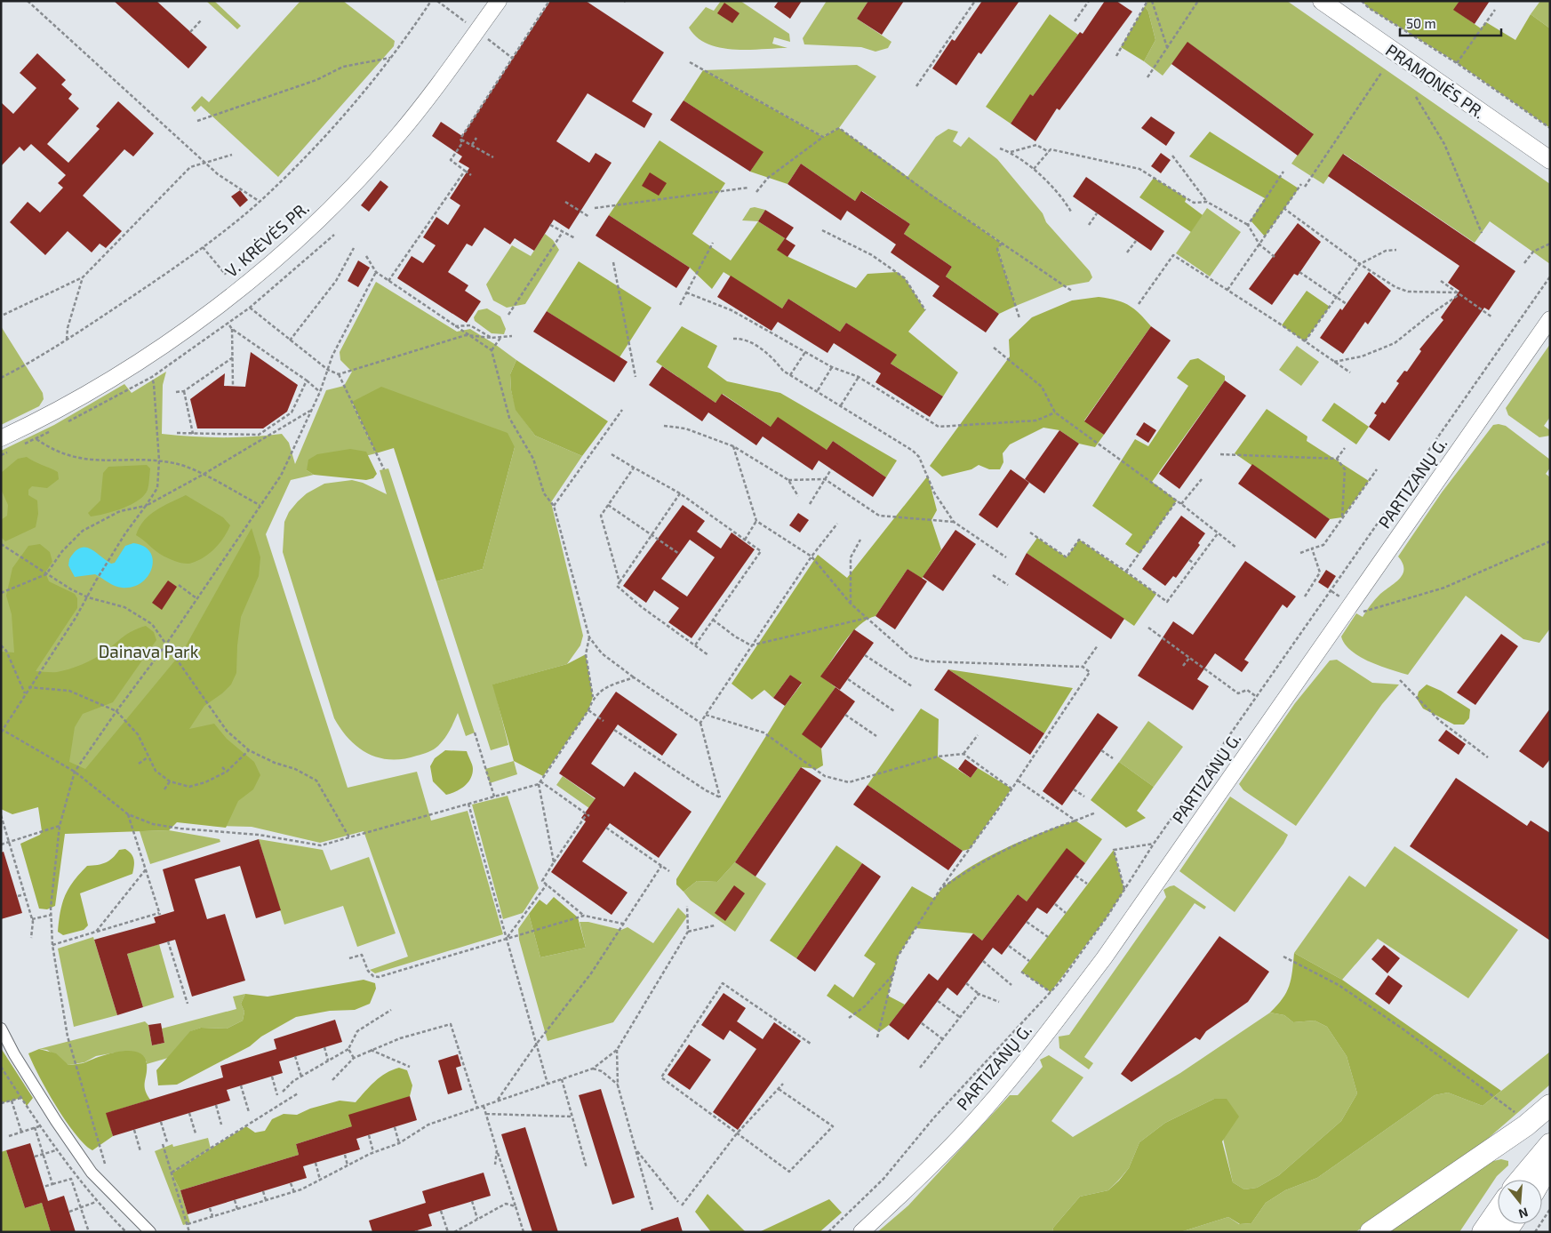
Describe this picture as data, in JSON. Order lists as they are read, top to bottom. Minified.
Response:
{"streets":{"main road":["PRAMONĖS PR."],"street":["V. KRĖVĖS PR.","PARTIZANŲ G."]},"parks":["Dainava Park"],"scale_bar":"50 m","north":"bottom"}
